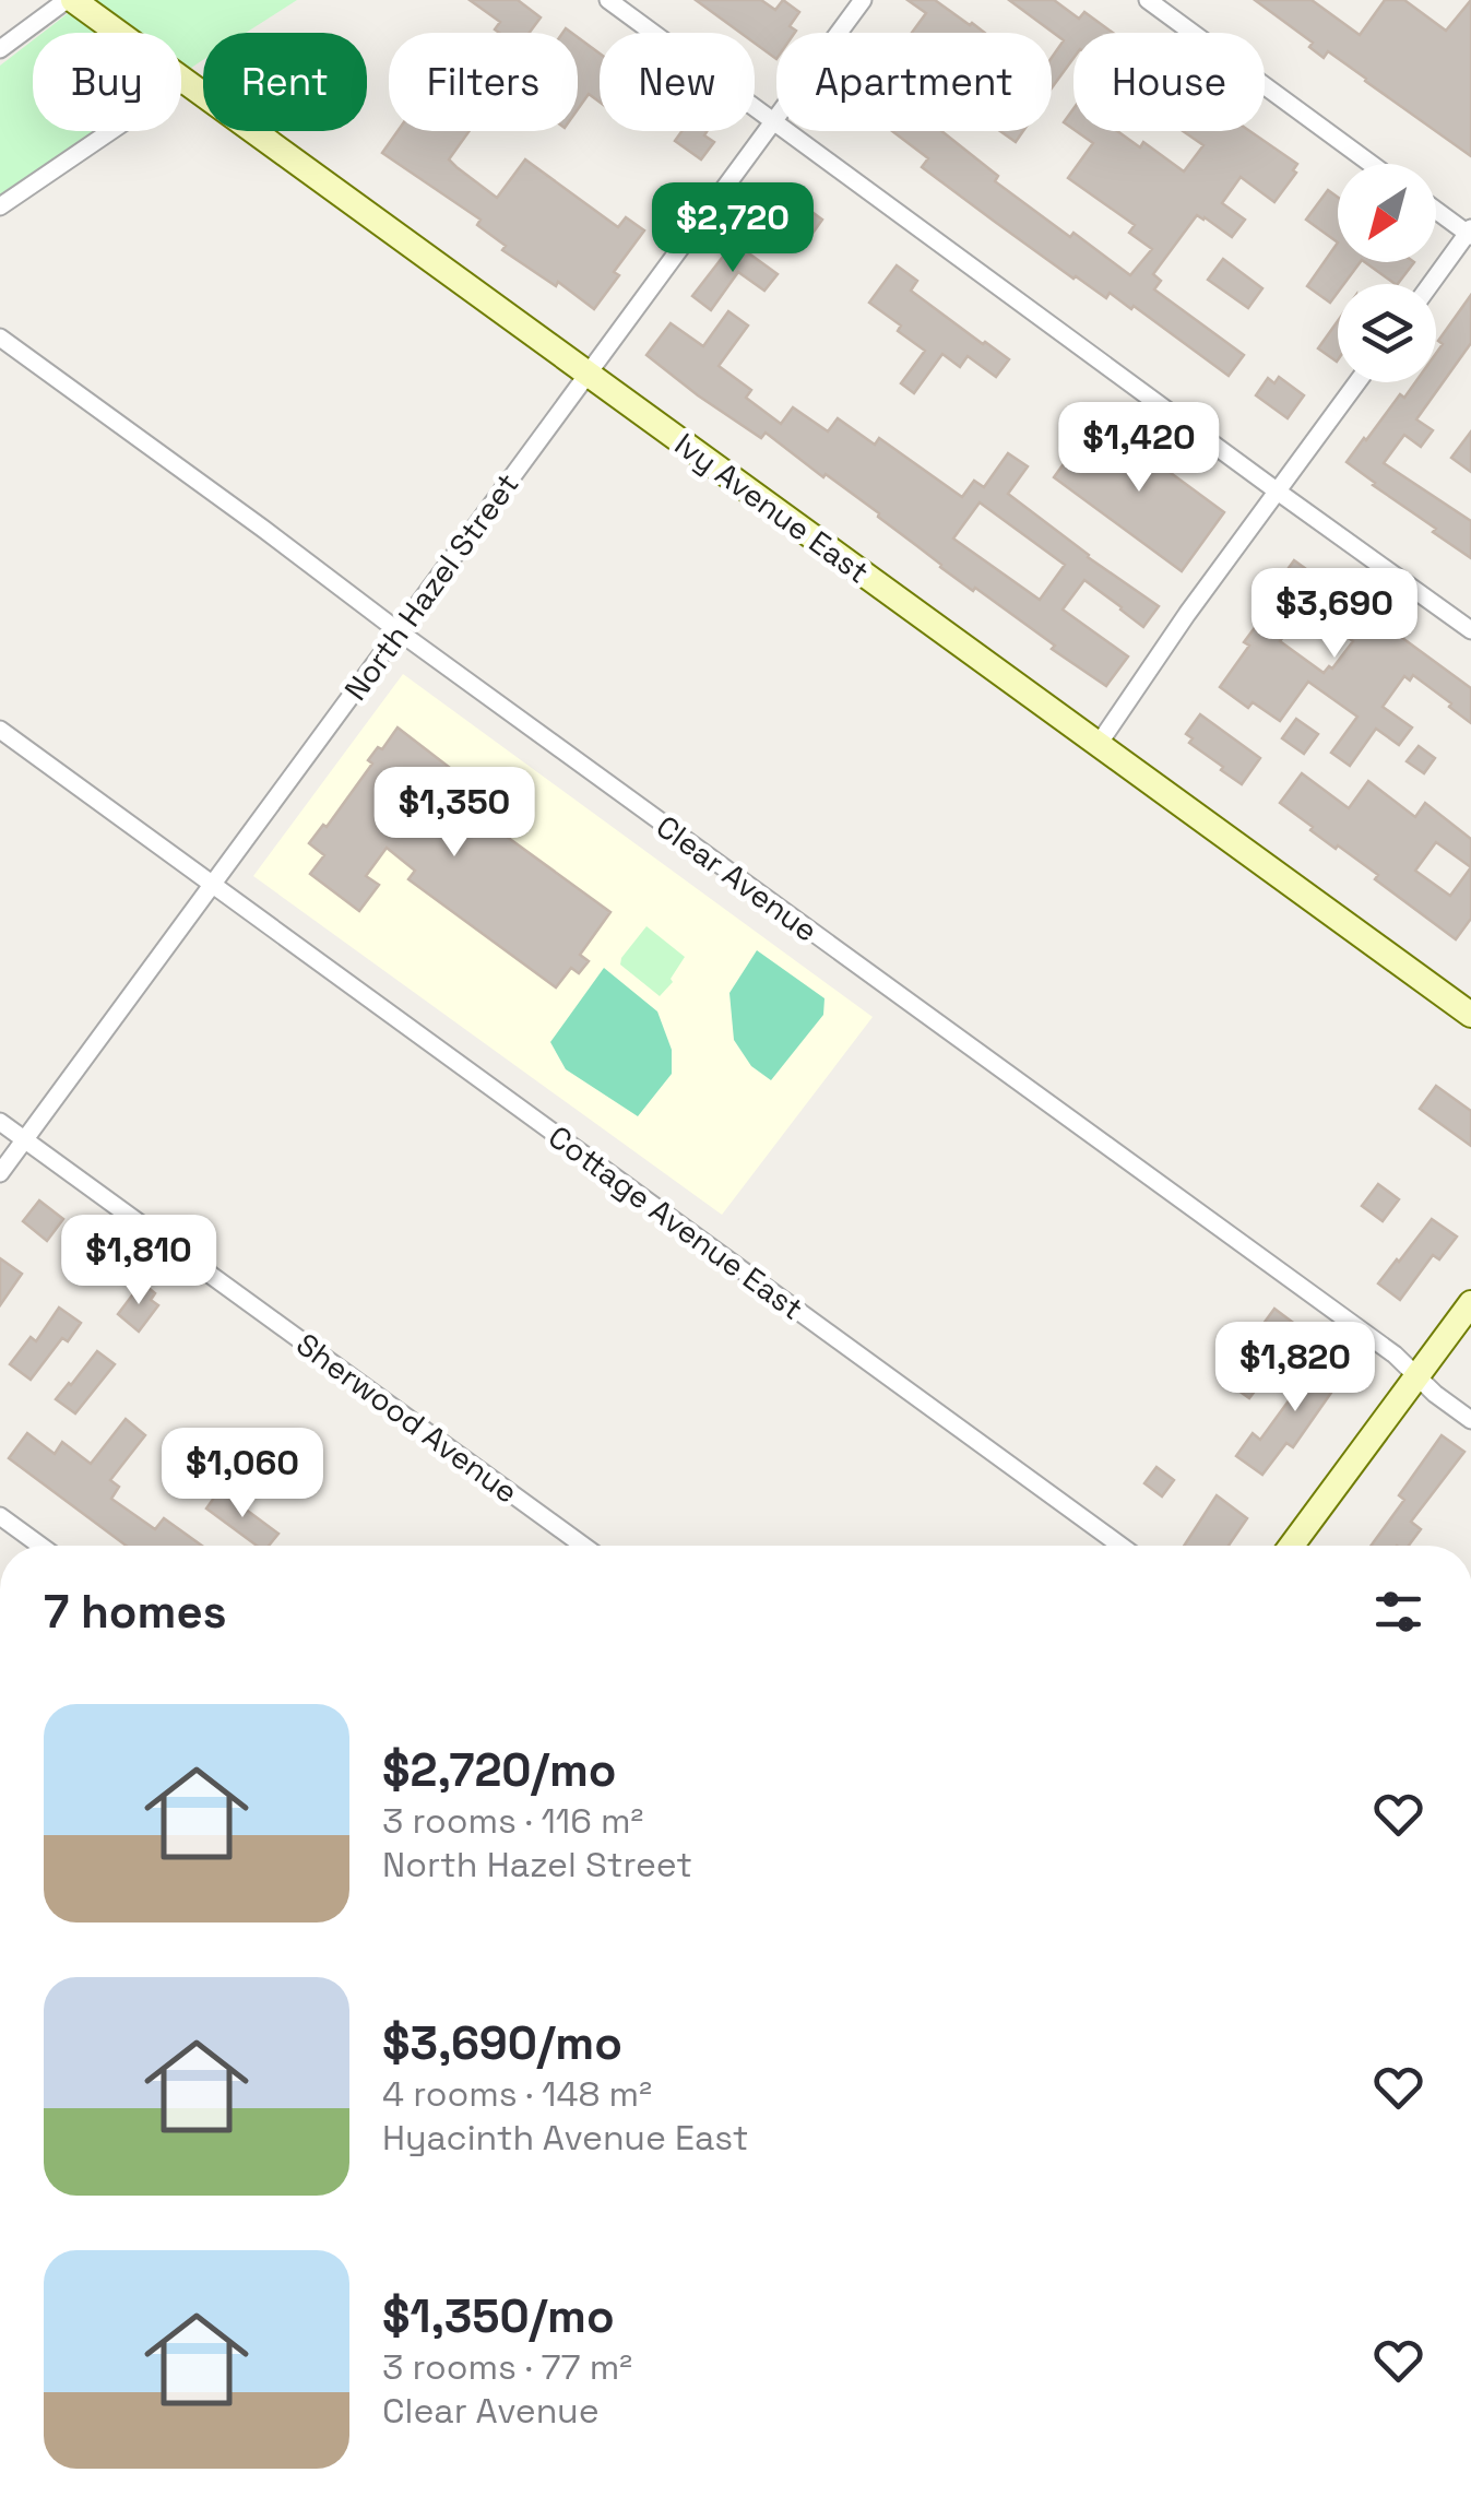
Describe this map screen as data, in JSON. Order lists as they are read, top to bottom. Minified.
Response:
{"streets":{"street":["Ivy Avenue East","North Hazel Street","Clear Avenue","Cottage Avenue East","Sherwood Avenue"]},"crossings":[["Ivy Avenue East","North Hazel Street"],["North Hazel Street","Clear Avenue"],["North Hazel Street","Cottage Avenue East"],["North Hazel Street","Sherwood Avenue"]],"north":"bottom left","page":{"chip":["Buy","Rent","Filters","New","Apartment","House"],"price":["$2,720","$1,420","$3,690","$1,350","$1,810","$1,820","$1,060"],"heading":"7 homes","list":[{"name":"$2,720/mo","note":"3 rooms · 116 m² · North Hazel Street"},{"name":"$3,690/mo","note":"4 rooms · 148 m² · Hyacinth Avenue East"},{"name":"$1,350/mo","note":"3 rooms · 77 m² · Clear Avenue"}]}}
